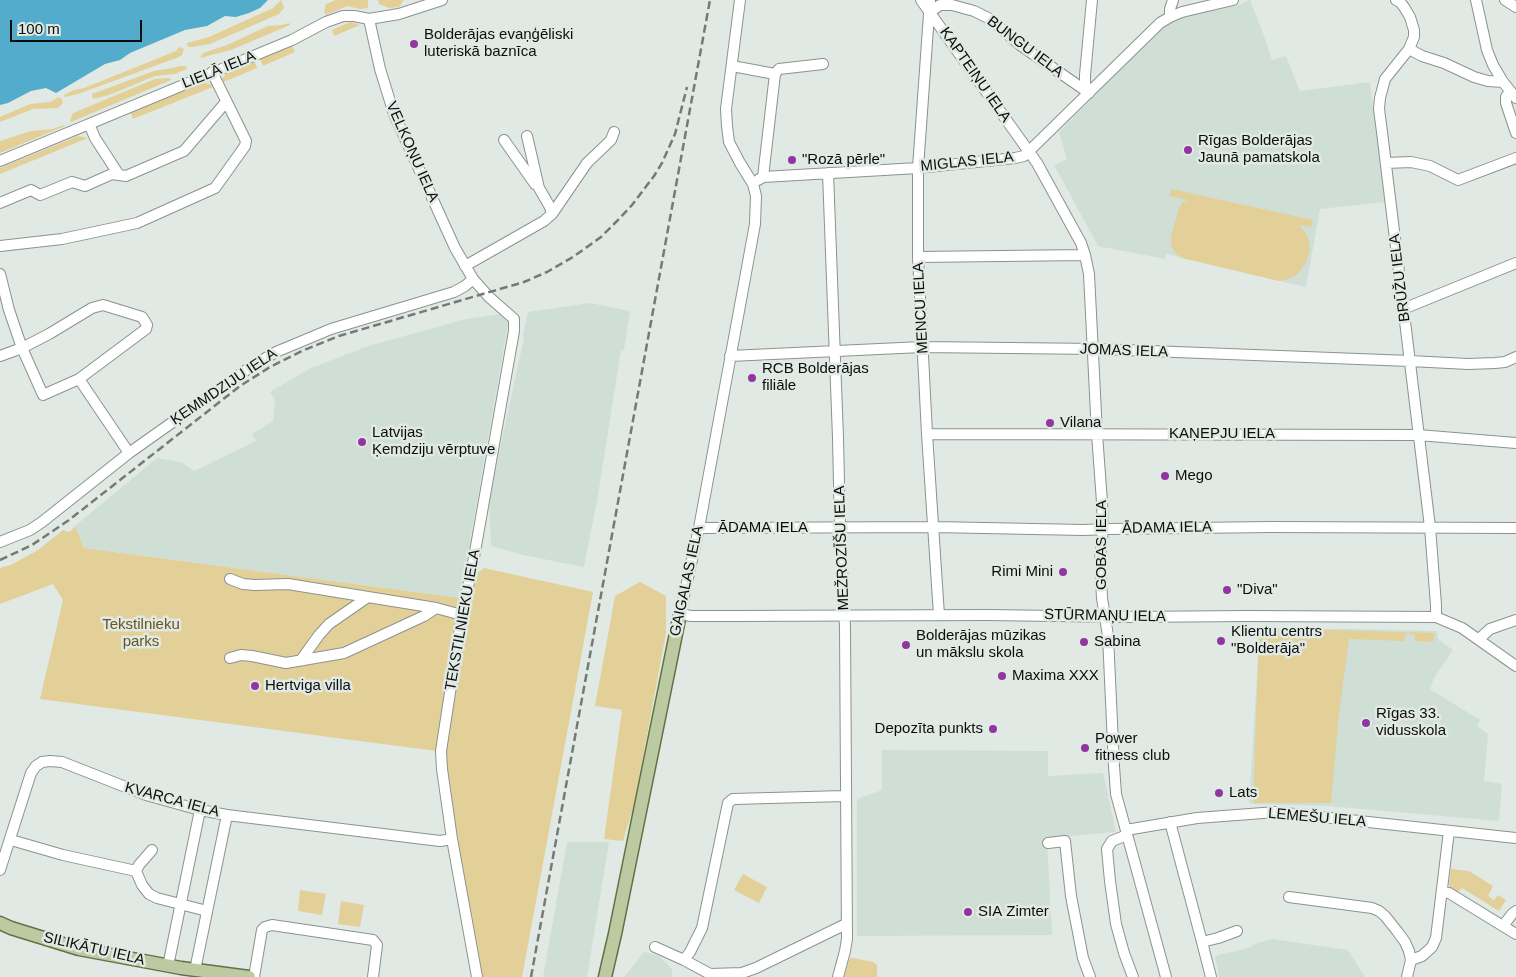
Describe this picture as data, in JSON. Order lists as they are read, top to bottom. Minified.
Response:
{"streets":{"main road":["GAIGALAS IELA","SILIKĀTU IELA"],"street":["BUNGU IELA","LIELĀ IELA","KAPTEIŅU IELA","VELKOŅU IELA","MIGLAS IELA","BRŪŽU IELA","MENCU IELA","JOMAS IELA","ĶEMMDZIJU IELA","KAŅEPJU IELA","ĀDAMA IELA","GOBAS IELA","MEŽROZĪŠU IELA","STŪRMAŅU IELA","TEKSTILNIEKU IELA","KVARCA IELA","LEMEŠU IELA"]},"crossings":[["BUNGU IELA","KAPTEIŅU IELA"],["BUNGU IELA","MIGLAS IELA"],["BUNGU IELA","MENCU IELA"],["LIELĀ IELA","VELKOŅU IELA"],["KAPTEIŅU IELA","MIGLAS IELA"],["KAPTEIŅU IELA","MENCU IELA"],["KAPTEIŅU IELA","GOBAS IELA"],["VELKOŅU IELA","ĶEMMDZIJU IELA"],["VELKOŅU IELA","TEKSTILNIEKU IELA"],["MIGLAS IELA","MENCU IELA"],["MIGLAS IELA","GOBAS IELA"],["MIGLAS IELA","MEŽROZĪŠU IELA"],["BRŪŽU IELA","JOMAS IELA"],["BRŪŽU IELA","KAŅEPJU IELA"],["BRŪŽU IELA","ĀDAMA IELA"],["BRŪŽU IELA","STŪRMAŅU IELA"],["MENCU IELA","JOMAS IELA"],["MENCU IELA","KAŅEPJU IELA"],["MENCU IELA","ĀDAMA IELA"],["MENCU IELA","STŪRMAŅU IELA"],["JOMAS IELA","GOBAS IELA"],["JOMAS IELA","MEŽROZĪŠU IELA"],["JOMAS IELA","GAIGALAS IELA"],["ĶEMMDZIJU IELA","TEKSTILNIEKU IELA"],["KAŅEPJU IELA","GOBAS IELA"],["ĀDAMA IELA","GOBAS IELA"],["ĀDAMA IELA","MEŽROZĪŠU IELA"],["ĀDAMA IELA","GAIGALAS IELA"],["GOBAS IELA","STŪRMAŅU IELA"],["GOBAS IELA","LEMEŠU IELA"],["MEŽROZĪŠU IELA","STŪRMAŅU IELA"],["GAIGALAS IELA","STŪRMAŅU IELA"],["TEKSTILNIEKU IELA","KVARCA IELA"]],"parks":["Tekstilnieku parks"],"places":["Bolderājas evaņģēliski luteriskā baznīca","Rīgas Bolderājas Jaunā pamatskola","\"Rozā pērle\"","RCB Bolderājas filiāle","Vilana","Latvijas Ķemdziju vērptuve","Mego","Rimi Mini","\"Diva\"","Klientu centrs \"Bolderāja\"","Sabina","Bolderājas mūzikas un mākslu skola","Maxima XXX","Hertviga villa","Rīgas 33. vidusskola","Depozīta punkts","Power fitness club","Lats","SIA Zimter"],"scale_bar":"100 m"}
